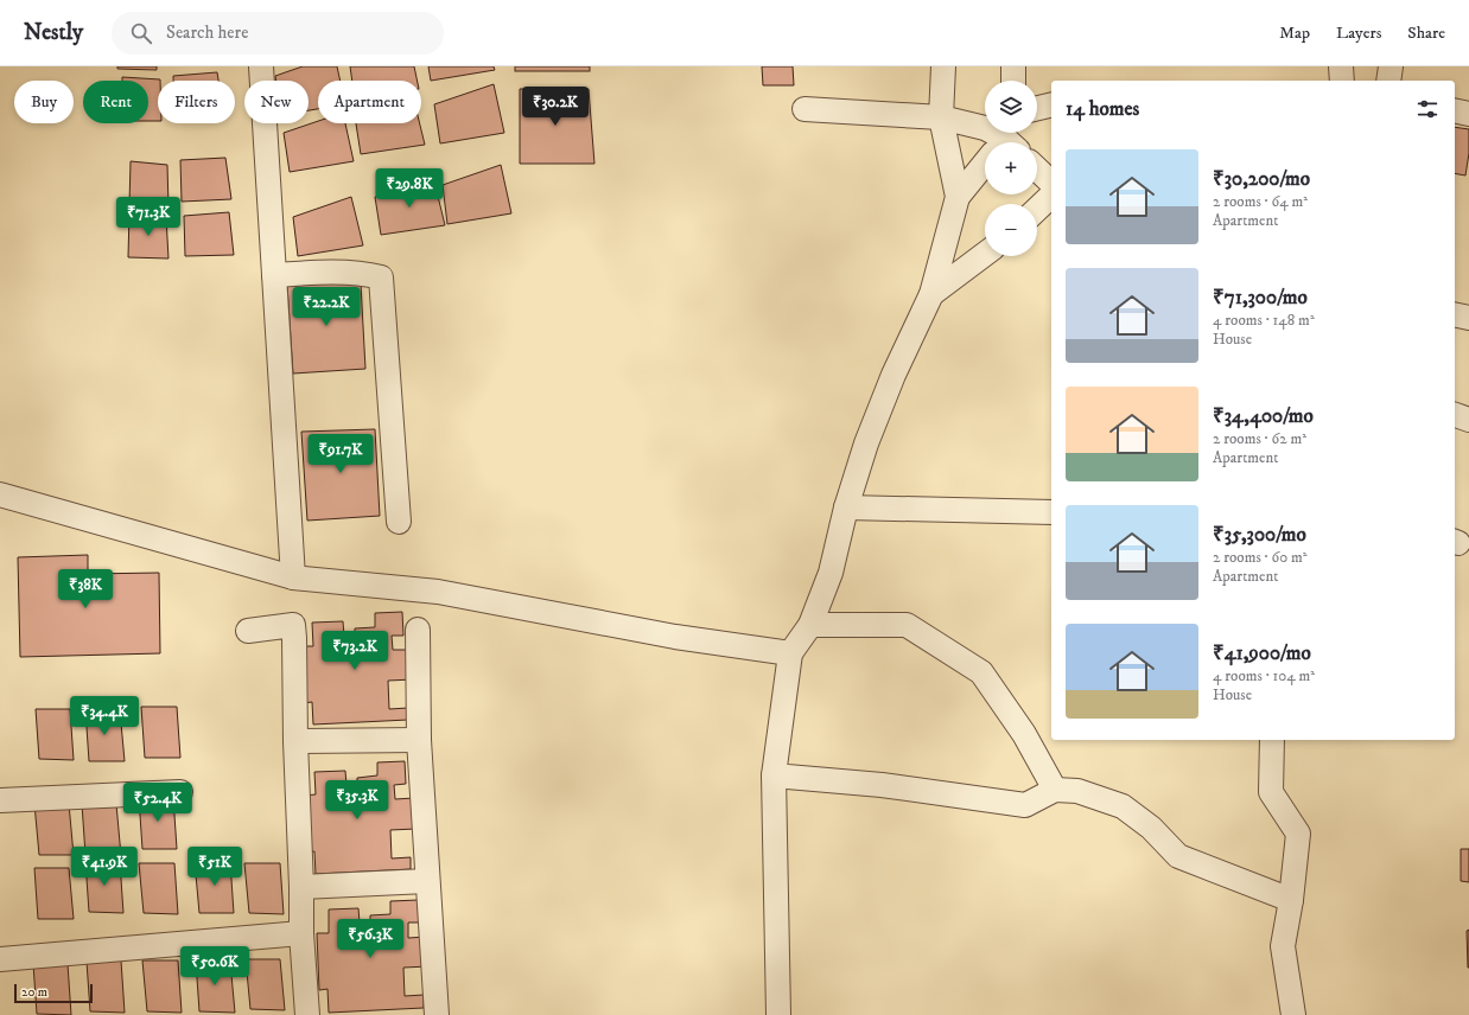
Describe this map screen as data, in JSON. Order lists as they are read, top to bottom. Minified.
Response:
{"scale_bar":"20 m","page":{"header":"Nestly","search":"Search here","nav":["Map","Layers","Share"],"map_buttons":["+","−"],"chip":["Buy","Rent","Filters","New","Apartment"],"heading":"14 homes","price":["₹30.2K","₹29.8K","₹71.3K","₹22.2K","₹91.7K","₹38K","₹73.2K","₹34.4K","₹35.3K","₹52.4K","₹41.9K","₹51K","₹56.3K","₹50.6K"],"list":[{"name":"₹30,200/mo","note":"2 rooms · 64 m² · Apartment"},{"name":"₹71,300/mo","note":"4 rooms · 148 m² · House"},{"name":"₹34,400/mo","note":"2 rooms · 62 m² · Apartment"},{"name":"₹35,300/mo","note":"2 rooms · 60 m² · Apartment"},{"name":"₹41,900/mo","note":"4 rooms · 104 m² · House"}],"scale":"20 m"}}
